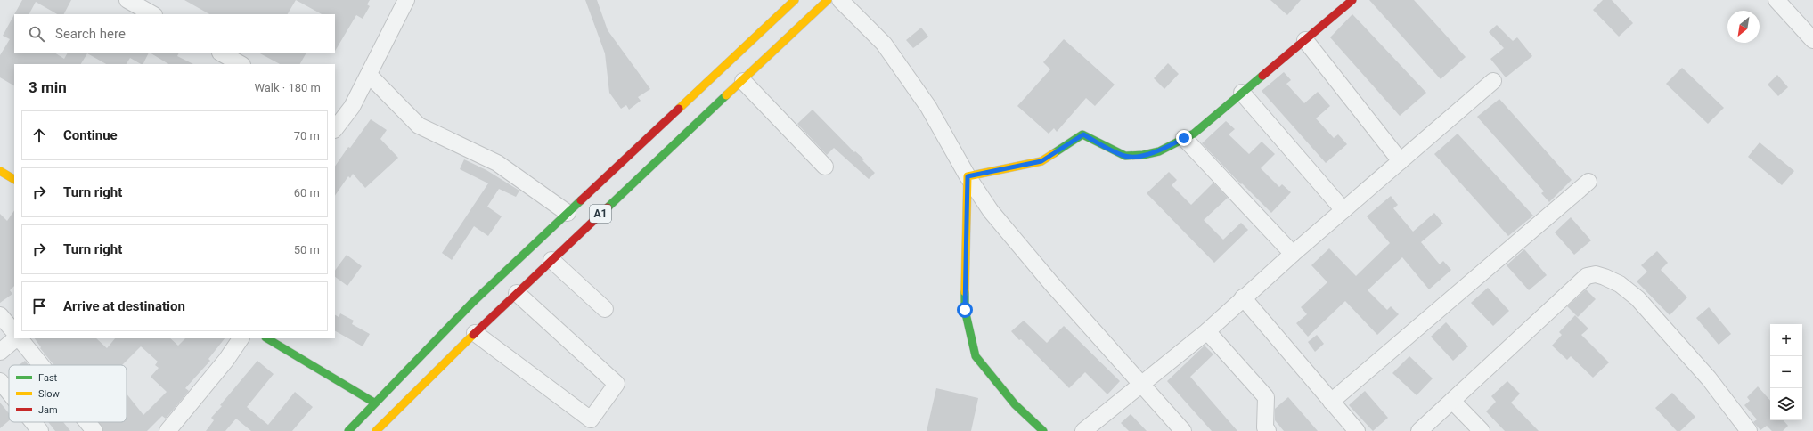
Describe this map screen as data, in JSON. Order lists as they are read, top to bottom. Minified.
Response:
{"streets":{"main road":["A1"]},"legend":["Fast","Slow","Jam"],"north":"bottom left","page":{"search":"Search here","heading":["3 min","Walk · 180 m"],"list":[["Continue","70 m"],["Turn right","60 m"],["Turn right","50 m"],"Arrive at destination"],"map_buttons":["+","−"]}}
